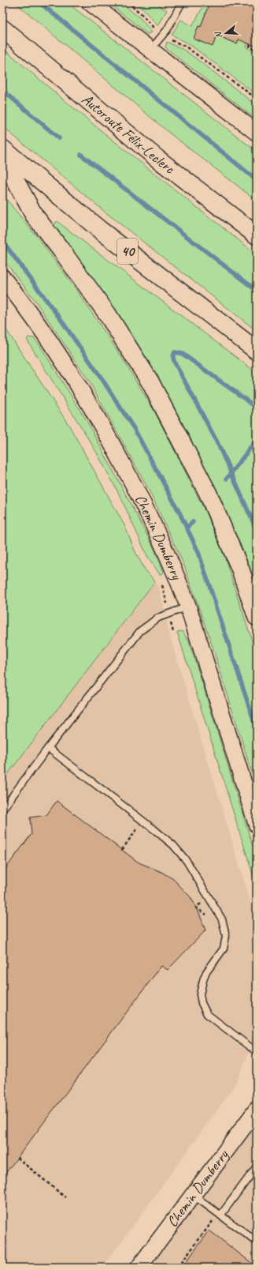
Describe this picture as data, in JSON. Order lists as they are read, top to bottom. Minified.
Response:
{"streets":{"highway":["Autoroute Félix-Leclerc","40"],"street":["Chemin Dumberry"]},"north":"left"}
